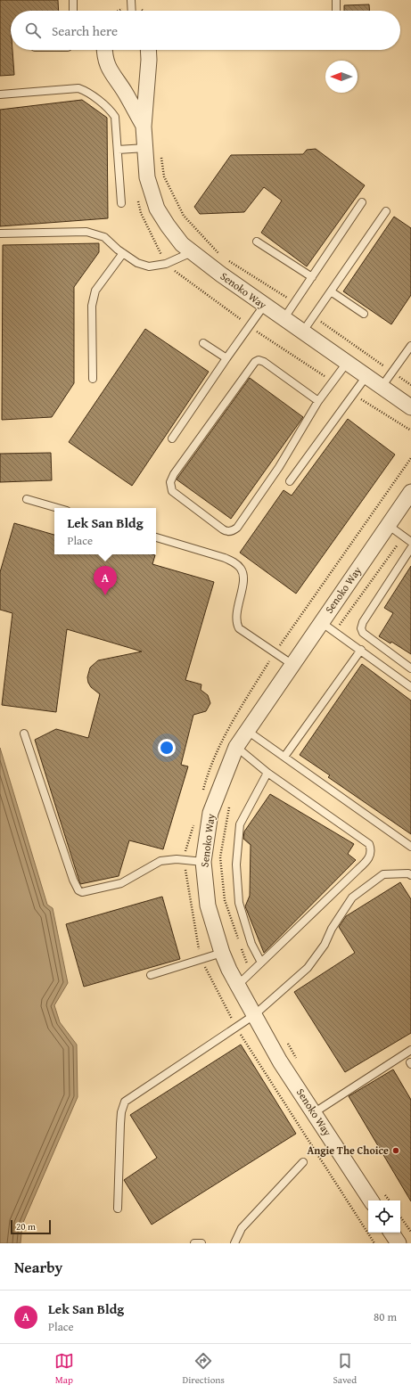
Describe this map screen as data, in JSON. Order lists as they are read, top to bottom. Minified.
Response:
{"streets":{"street":["Senoko Way"]},"places":["Angie The Choice"],"scale_bar":"20 m","north":"left","page":{"search":"Search here","popup":["Lek San Bldg","Place"],"pins":"A","scale":"20 m","heading":"Nearby","list":[{"mark":"A","name":"Lek San Bldg","note":"Place","value":"80 m"}],"nav":["Map","Directions","Saved"]}}
